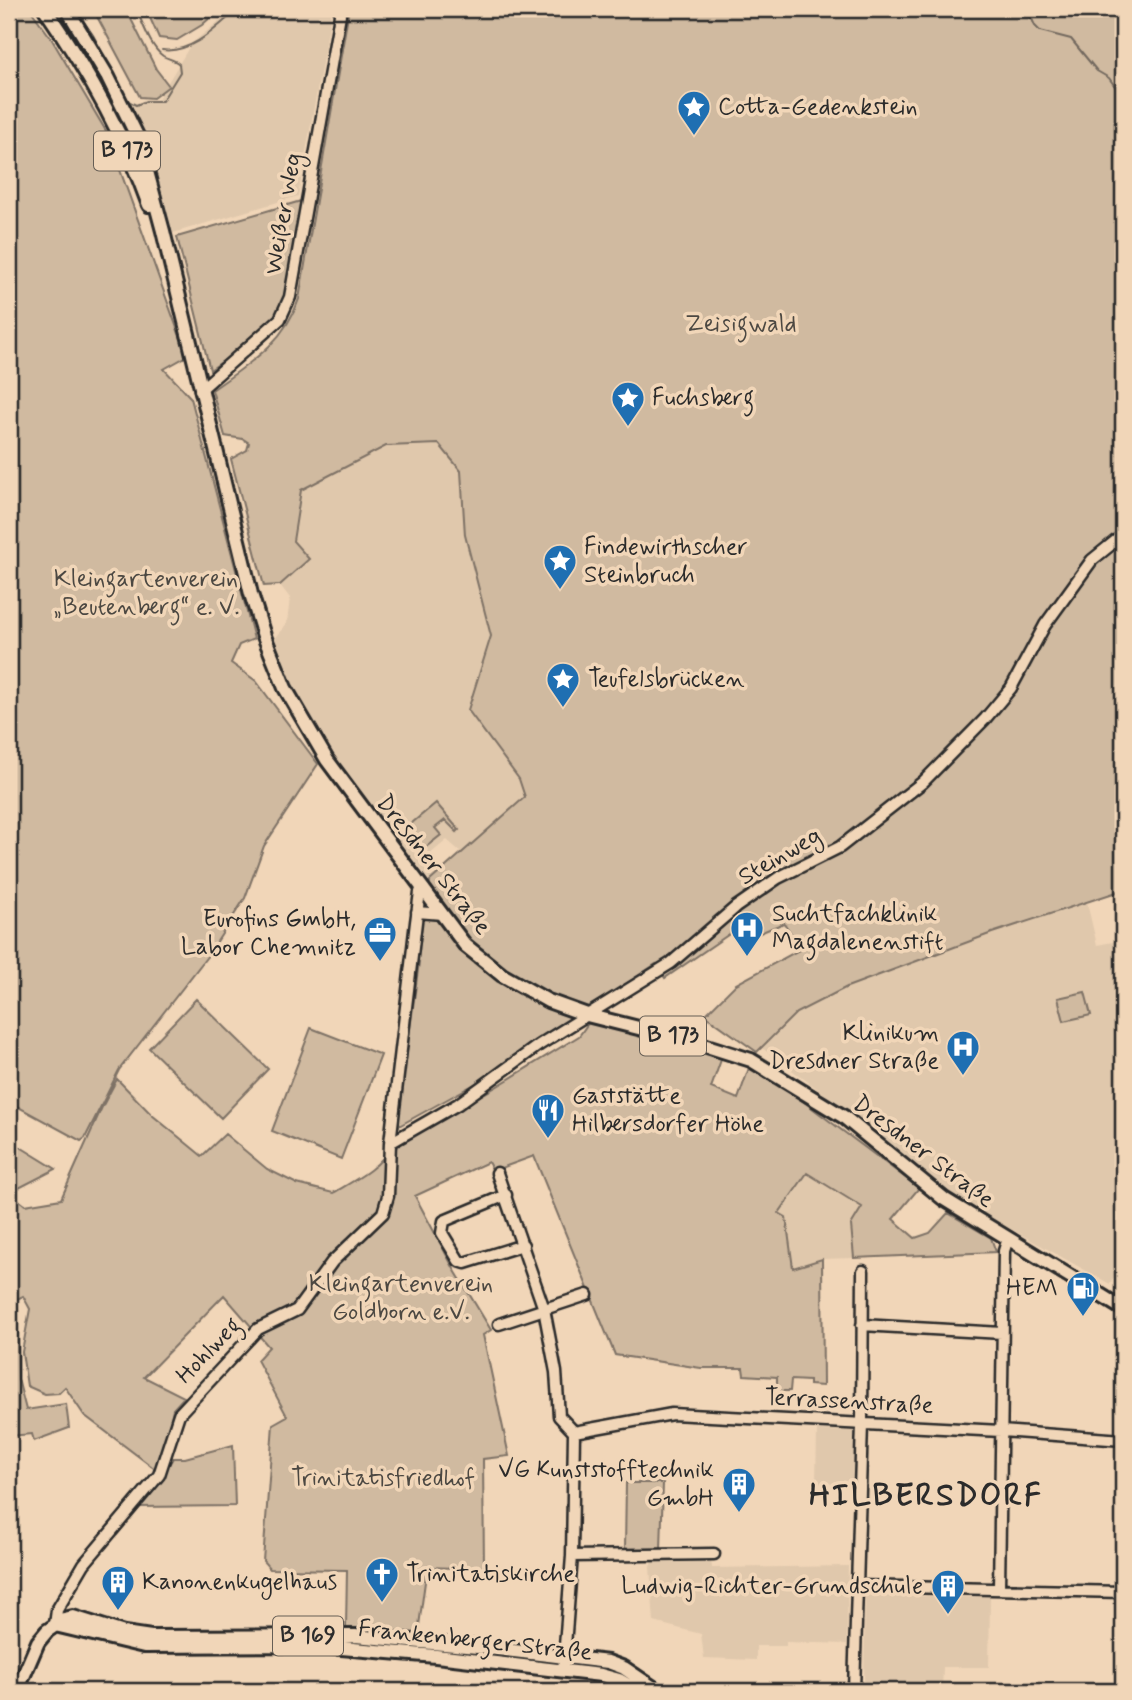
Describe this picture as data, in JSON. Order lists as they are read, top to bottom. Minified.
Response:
{"streets":{"main road":["B 173","Dresdner Straße","B 169","Frankenberger Straße"],"street":["Weißer Weg","Steinweg","Hohlweg","Terrassenstraße"]},"crossings":[["B 173","Dresdner Straße"],["Weißer Weg","Dresdner Straße"],["Steinweg","Dresdner Straße"],["Steinweg","Hohlweg"],["Dresdner Straße","Hohlweg"],["Hohlweg","Frankenberger Straße"]],"districts":["HILBERSDORF"],"parks":["Zeisigwald","Kleingartenverein „Beutenberg“ e. V.","Kleingartenverein Goldborn e.V.","Trinitatisfriedhof"],"places":{"place":["Cotta-Gedenkstein","Fuchsberg","Findewirthscher Steinbruch","Teufelsbrücken"],"hospital":["Suchtfachklinik Magdalenenstift","Klinikum Dresdner Straße"],"office":["Eurofins GmbH, Labor Chemnitz"],"restaurant":["Gaststätte Hilbersdorfer Höhe"],"fuel station":["HEM"],"building":["VG Kunststofftechnik GmbH","Kanonenkugelhaus","Ludwig-Richter-Grundschule"],"church":["Trinitatiskirche"]}}
